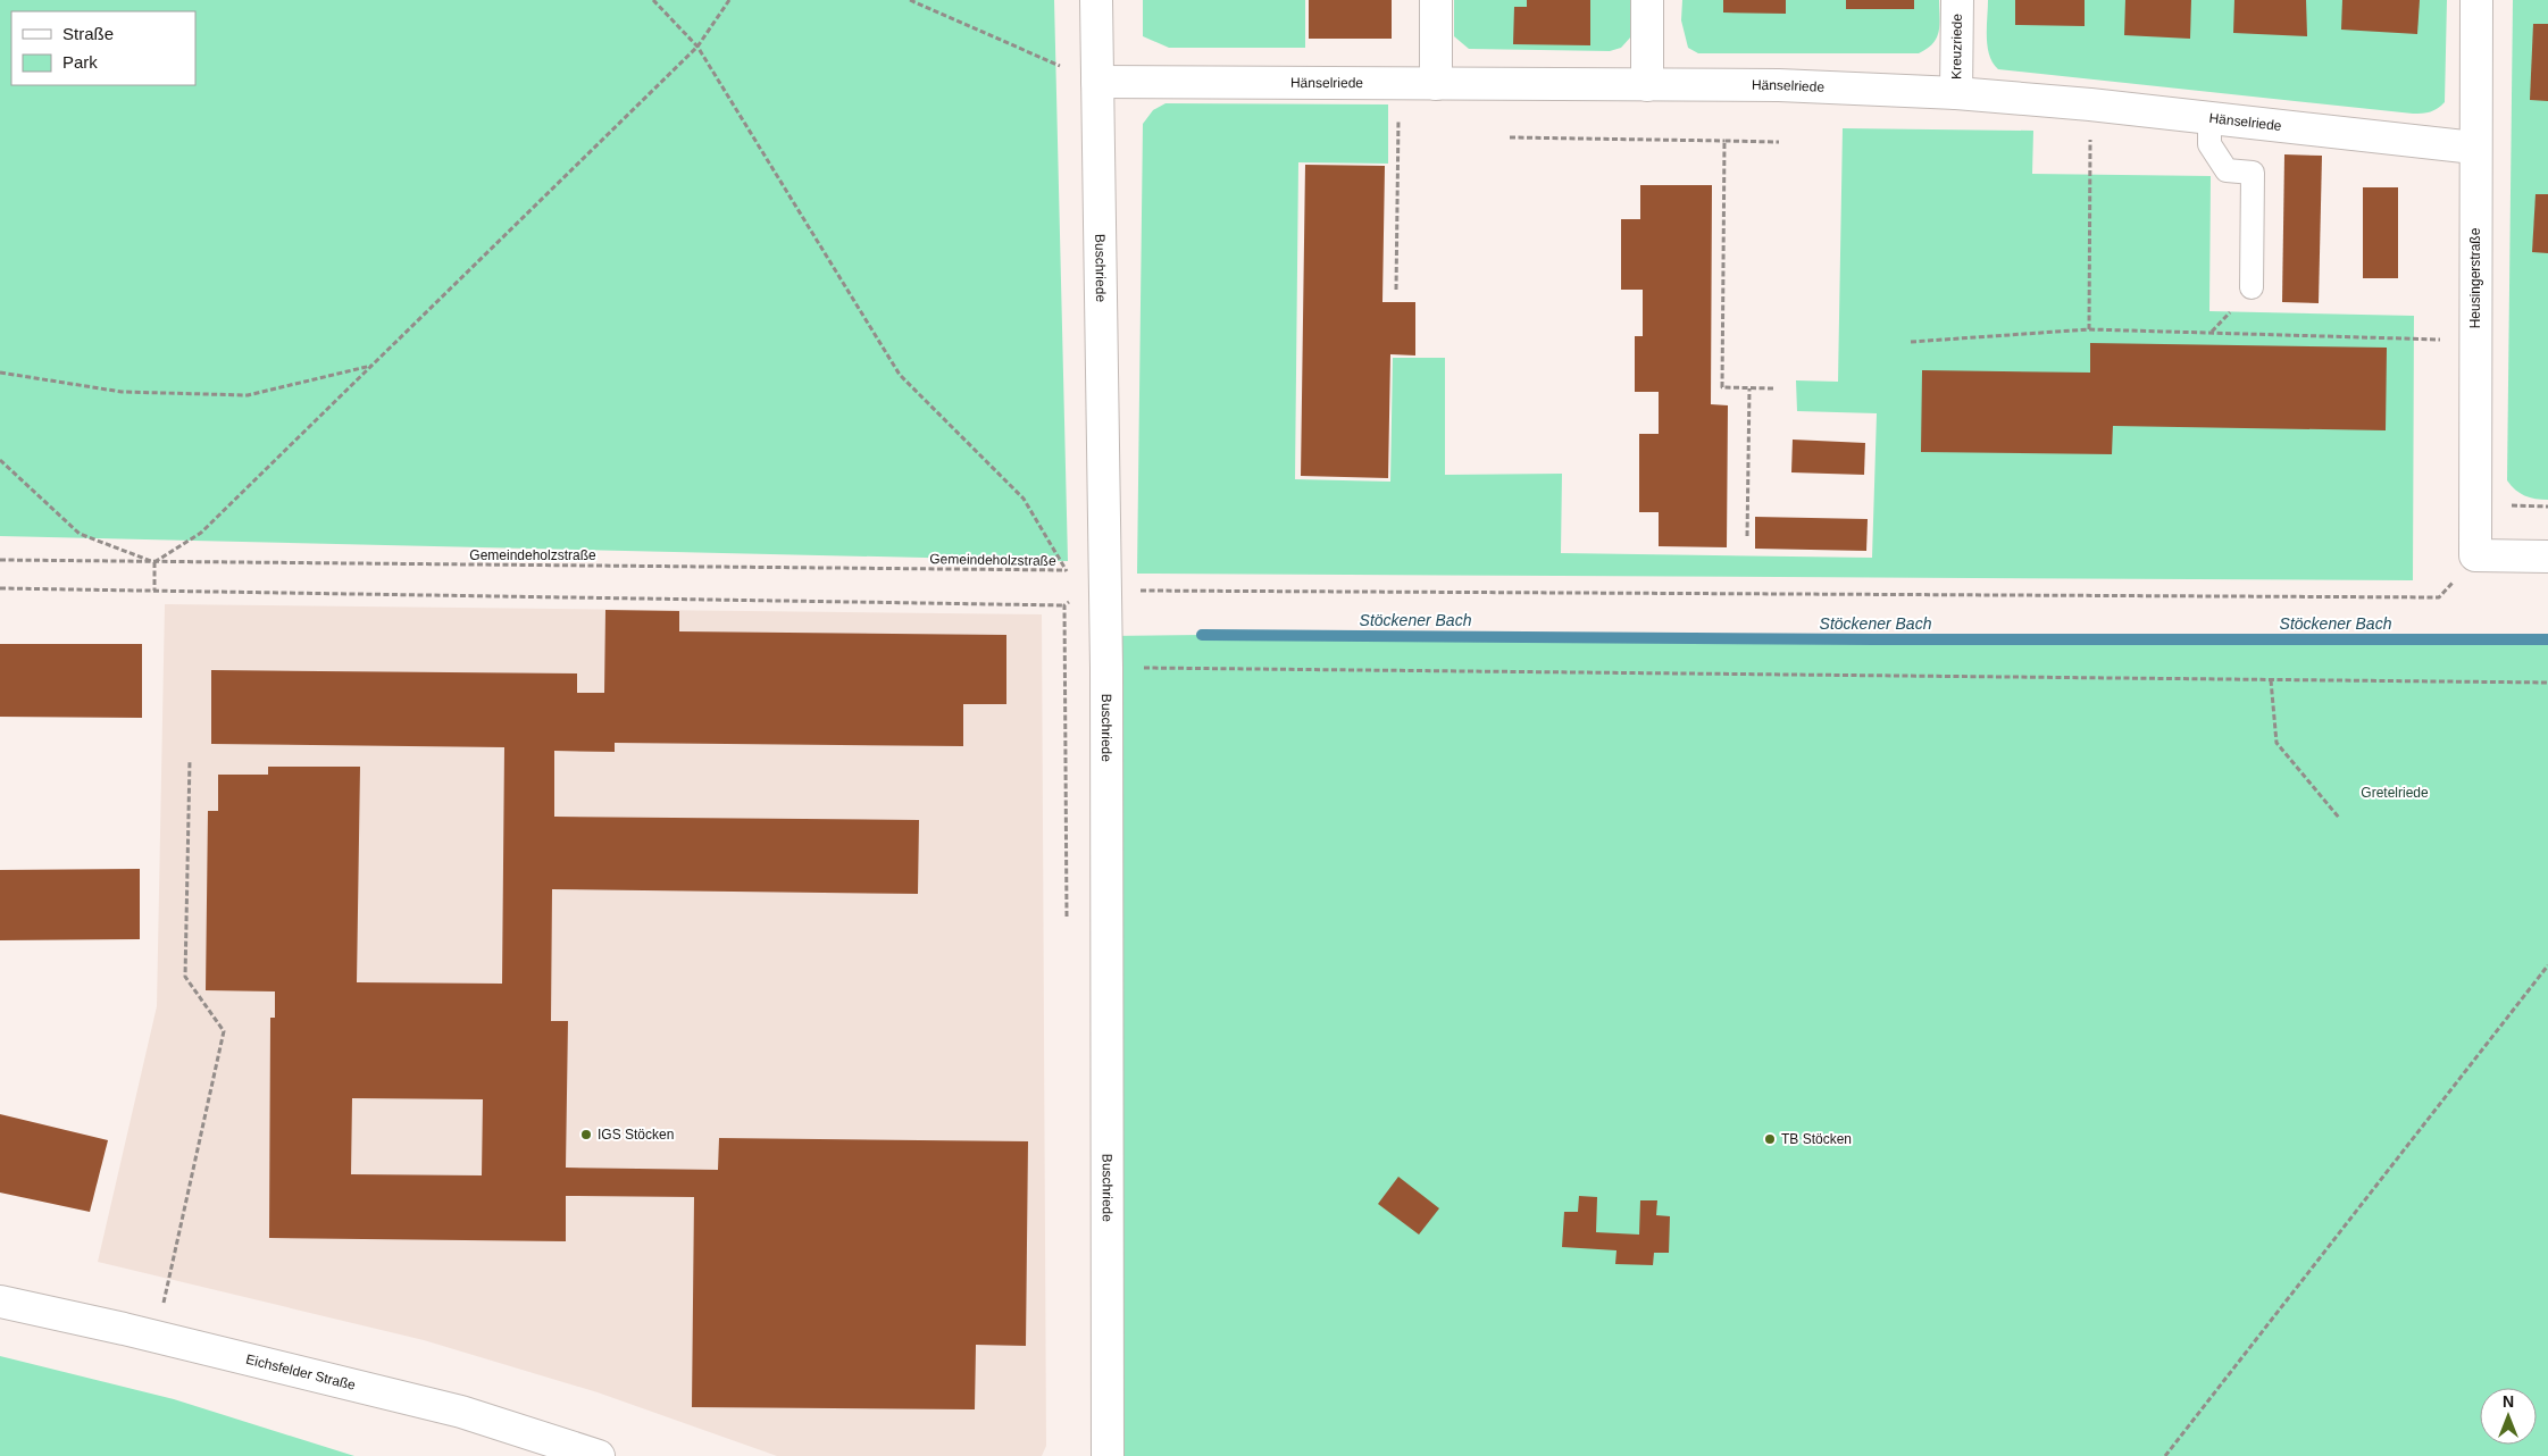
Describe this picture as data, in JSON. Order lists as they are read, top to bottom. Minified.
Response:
{"streets":{"street":["Kreuzriede","Hänselriede","Buschriede","Heusingerstraße","Eichsfelder Straße"],"path":["Gemeindeholzstraße"]},"crossings":[["Kreuzriede","Hänselriede"],["Hänselriede","Buschriede"],["Hänselriede","Heusingerstraße"]],"water":["Stöckener Bach"],"parks":["Gretelriede"],"places":["IGS Stöcken","TB Stöcken"],"legend":["Straße","Park"],"north":"top"}
